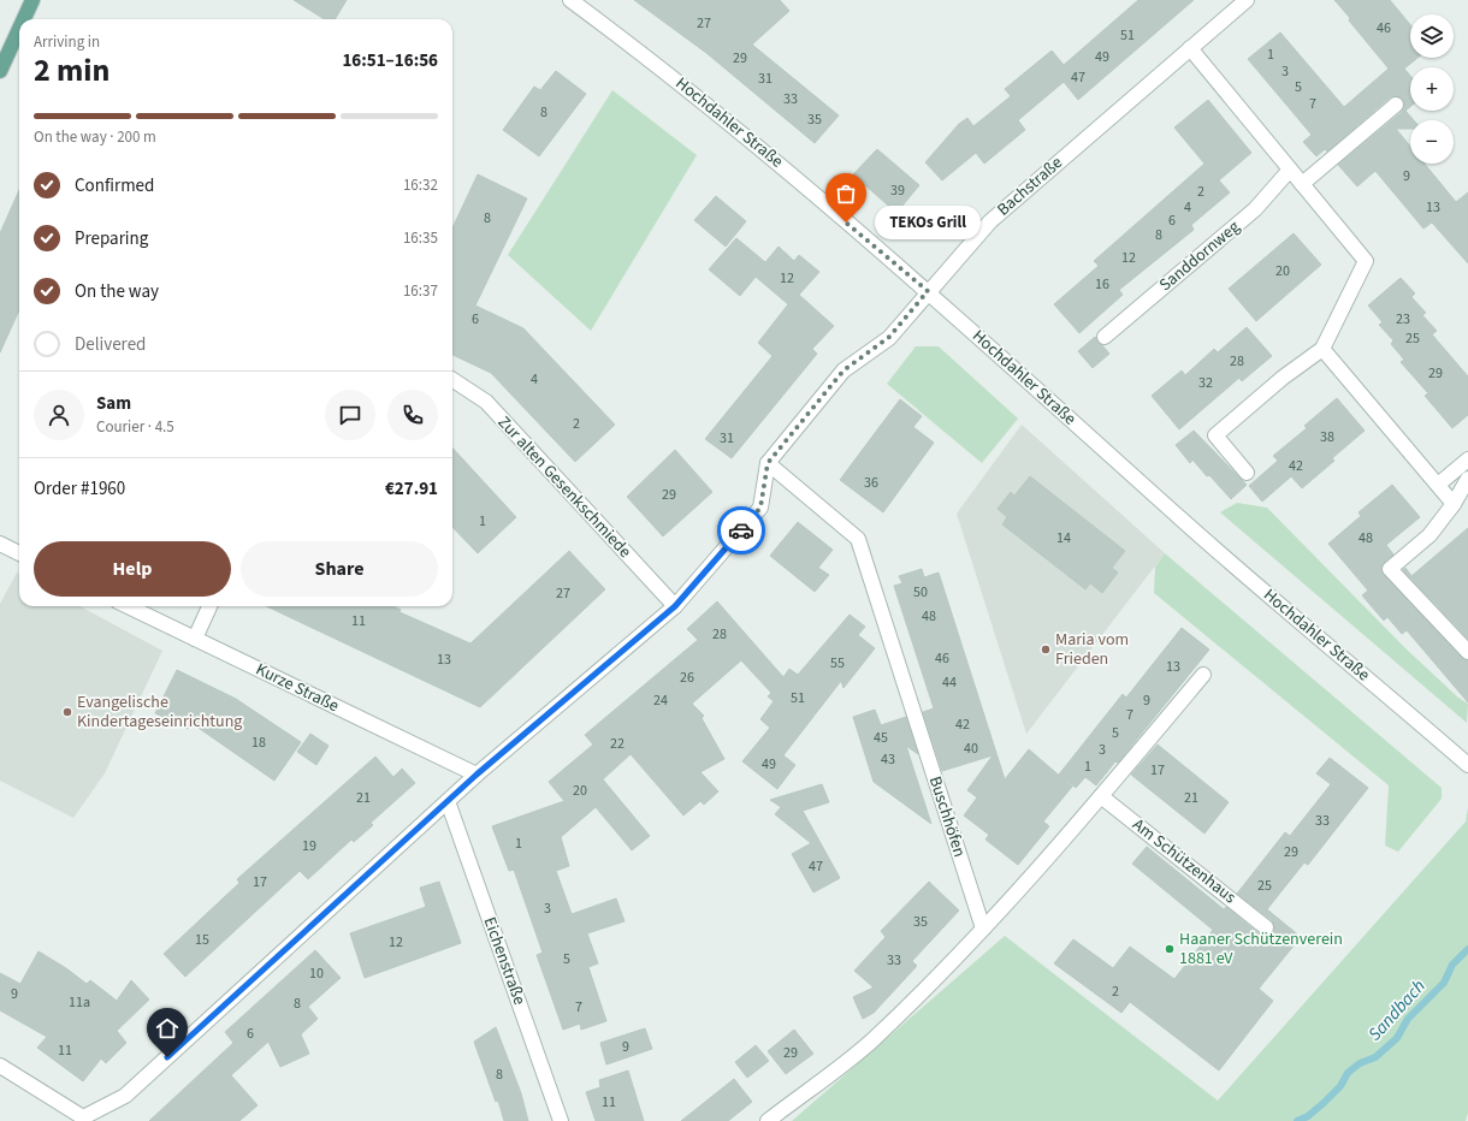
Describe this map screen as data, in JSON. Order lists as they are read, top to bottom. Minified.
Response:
{"streets":{"street":["Hochdahler Straße","Bachstraße","Sanddornweg","Zur alten Gesenkschmiede","Kurze Straße","Buschhöfen","Am Schützenhaus","Eichenstraße"]},"crossings":[["Hochdahler Straße","Bachstraße"],["Bachstraße","Buschhöfen"]],"water":["Sandbach"],"places":["TEKOs Grill","Maria vom Frieden","Evangelische Kindertageseinrichtung","Haaner Schützenverein 1881 eV"],"house_numbers":["27","46","51","1","49","29","3","47","31","5","33","7","8","35","9","39","2","4","13","8","6","8","12","20","12","16","6","23","25","28","29","4","32","2","38","31","42","36","29","1","14","48","50","27","48","11","28","46","13","55","13","26","44","51","24","9","7","42","5","45","18","22","40","3","43","49","1","17","20","21","21","33","1","19","29","47","17","25","3","35","15","12","5","33","10","2","9","11a","8","7","6","9","11","29","8","11"],"page":{"map_buttons":["+","−"],"heading":["2 min","Arriving in","16:51–16:56"],"panel":["Sam","Courier · 4.5","Order #1960","€27.91"],"bar":"On the way · 200 m","list":[["Confirmed","16:32"],["Preparing","16:35"],["On the way","16:37"],"Delivered"],"bubble":"TEKOs Grill","buttons":["Help","Share"]}}
